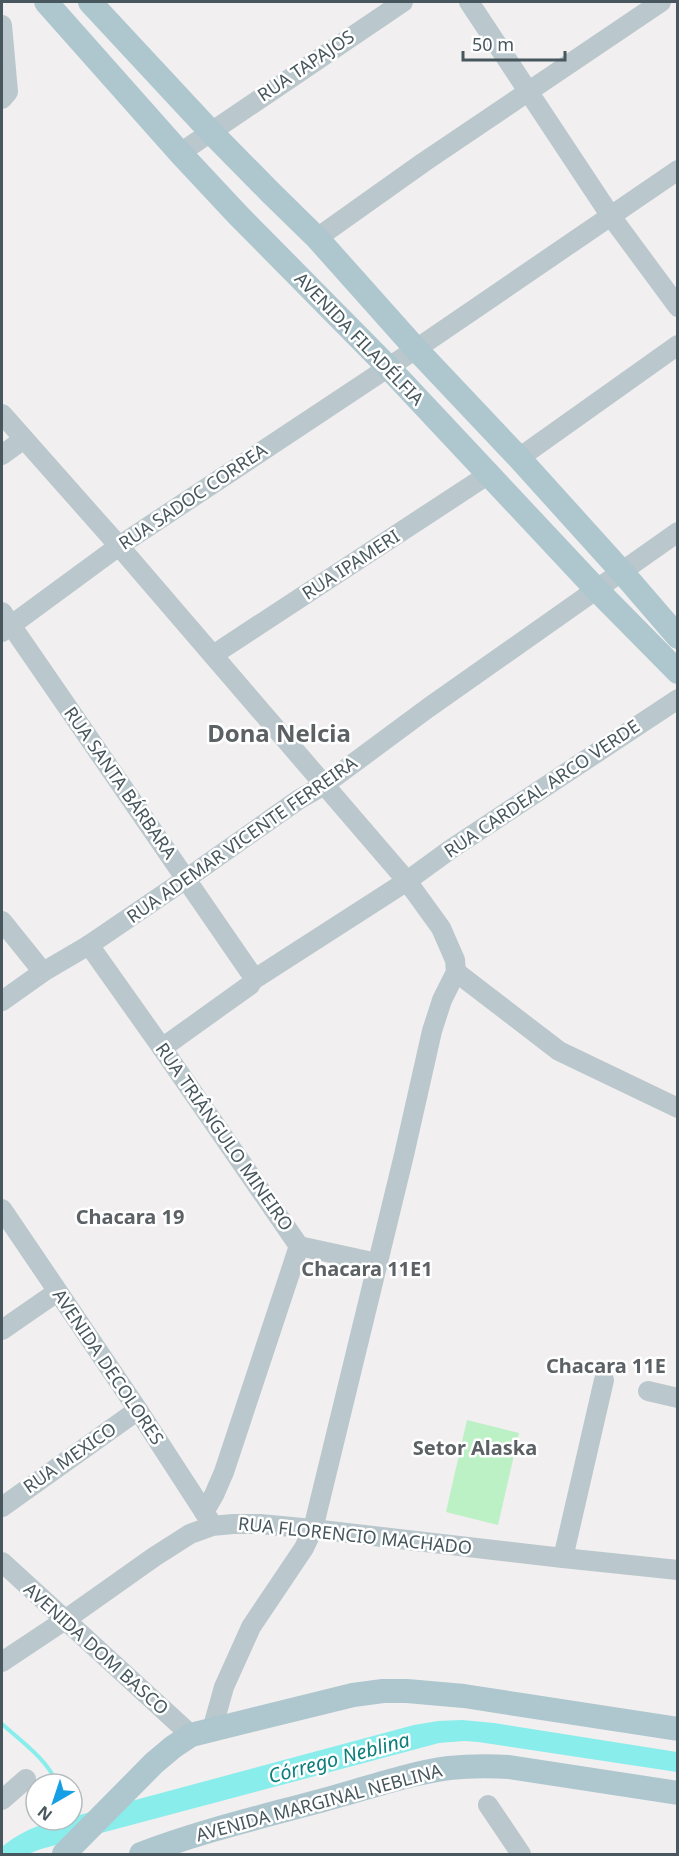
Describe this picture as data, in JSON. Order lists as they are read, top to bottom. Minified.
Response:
{"streets":{"main road":["AVENIDA FILADÉLFIA","AVENIDA MARGINAL NEBLINA"],"street":["RUA TAPAJOS","RUA SADOC CORREA","RUA IPAMERI","RUA SANTA BÁRBARA","RUA CARDEAL ARCO VERDE","RUA ADEMAR VICENTE FERREIRA","RUA TRIÂNGULO MINEIRO","AVENIDA DECOLORES","RUA MEXICO","RUA FLORENCIO MACHADO","AVENIDA DOM BASCO"]},"crossings":[["RUA TAPAJOS","AVENIDA FILADÉLFIA"],["AVENIDA FILADÉLFIA","RUA SADOC CORREA"],["AVENIDA FILADÉLFIA","RUA IPAMERI"],["AVENIDA FILADÉLFIA","RUA ADEMAR VICENTE FERREIRA"],["RUA SADOC CORREA","RUA SANTA BÁRBARA"],["RUA SANTA BÁRBARA","RUA CARDEAL ARCO VERDE"],["RUA SANTA BÁRBARA","RUA ADEMAR VICENTE FERREIRA"],["RUA ADEMAR VICENTE FERREIRA","RUA TRIÂNGULO MINEIRO"],["RUA TRIÂNGULO MINEIRO","AVENIDA DECOLORES"],["RUA TRIÂNGULO MINEIRO","RUA FLORENCIO MACHADO"],["AVENIDA DECOLORES","RUA MEXICO"],["AVENIDA DECOLORES","RUA FLORENCIO MACHADO"],["RUA FLORENCIO MACHADO","AVENIDA DOM BASCO"]],"districts":["Dona Nelcia","Chacara 19","Chacara 11E1","Chacara 11E","Setor Alaska"],"water":["Córrego Neblina"],"scale_bar":"50 m","north":"bottom left"}
